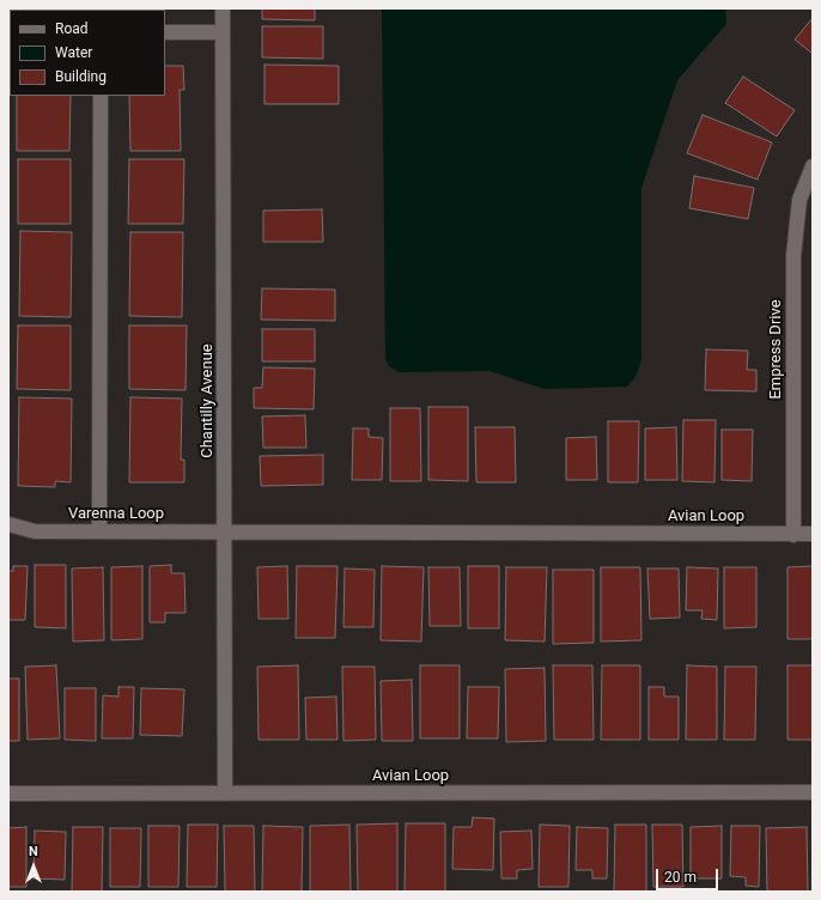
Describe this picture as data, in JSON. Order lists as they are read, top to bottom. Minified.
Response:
{"streets":{"street":["Empress Drive","Chantilly Avenue","Varenna Loop","Avian Loop"]},"crossings":[["Empress Drive","Avian Loop"],["Chantilly Avenue","Varenna Loop"],["Chantilly Avenue","Avian Loop"],["Varenna Loop","Avian Loop"]],"legend":["Road","Water","Building"],"scale_bar":"20 m","north":"top"}
